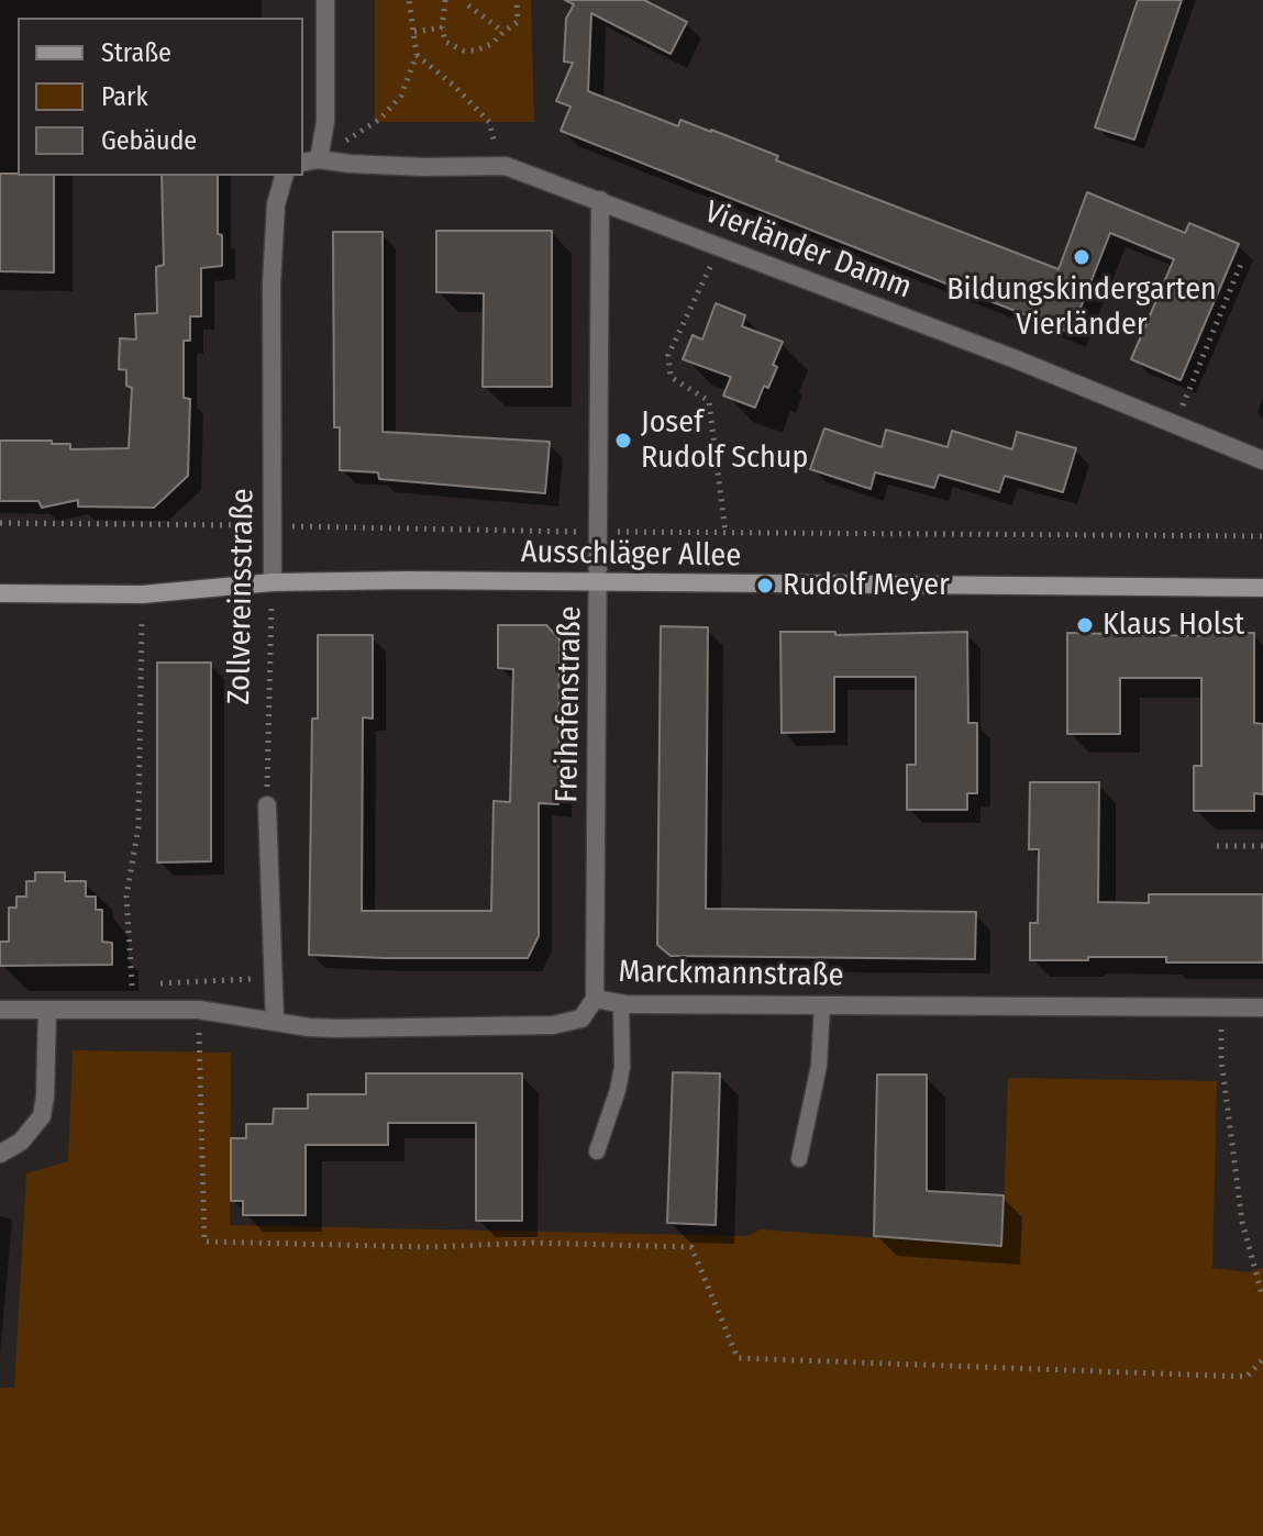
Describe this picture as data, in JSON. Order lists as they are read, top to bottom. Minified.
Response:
{"streets":{"street":["Vierländer Damm","Ausschläger Allee","Zollvereinsstraße","Freihafenstraße","Marckmannstraße"]},"crossings":[["Vierländer Damm","Freihafenstraße"],["Ausschläger Allee","Zollvereinsstraße"],["Ausschläger Allee","Freihafenstraße"],["Freihafenstraße","Marckmannstraße"]],"places":["Bildungskindergarten Vierländer","Josef Rudolf Schup","Rudolf Meyer","Klaus Holst"],"legend":["Straße","Park","Gebäude"]}
